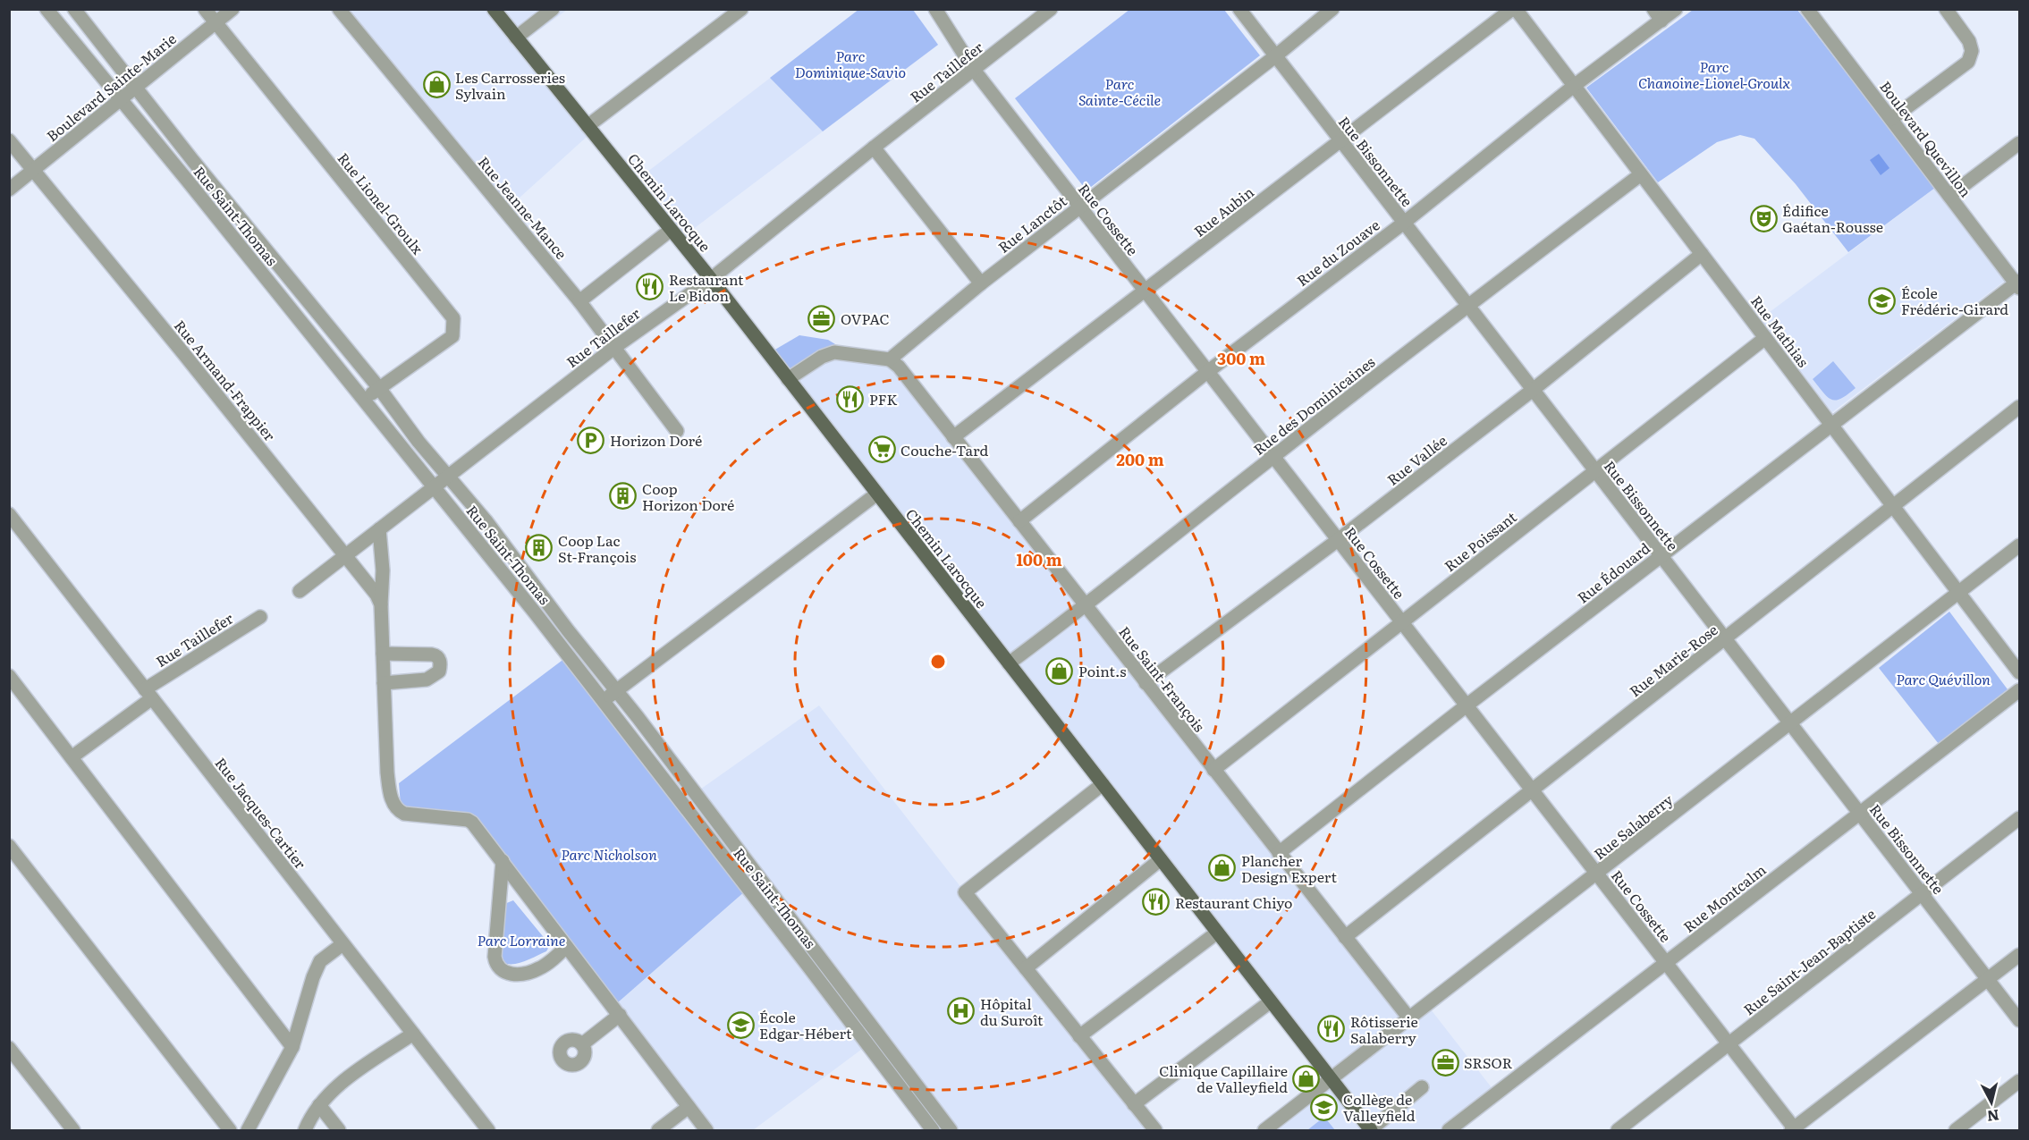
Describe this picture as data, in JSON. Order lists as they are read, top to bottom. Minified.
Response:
{"streets":{"main road":["Chemin Larocque"],"street":["Rue Taillefer","Boulevard Sainte-Marie","Boulevard Quevillon","Rue Bissonnette","Rue Lionel-Groulx","Rue Jeanne-Mance","Rue Aubin","Rue Saint-Thomas","Rue Cossette","Rue Lanctôt","Rue du Zouave","Rue Mathias","Rue Armand-Frappier","Rue des Dominicaines","Rue Vallée","Rue Poissant","Rue Édouard","Rue Marie-Rose","Rue Saint-François","Rue Jacques-Cartier","Rue Salaberry","Rue Montcalm","Rue Saint-Jean-Baptiste"]},"crossings":[["Rue Taillefer","Chemin Larocque"],["Rue Taillefer","Rue Jeanne-Mance"],["Rue Taillefer","Rue Saint-Thomas"],["Rue Taillefer","Rue Cossette"],["Rue Taillefer","Rue Armand-Frappier"],["Rue Taillefer","Rue Jacques-Cartier"],["Boulevard Sainte-Marie","Rue Lionel-Groulx"],["Boulevard Sainte-Marie","Rue Saint-Thomas"],["Boulevard Sainte-Marie","Rue Armand-Frappier"],["Boulevard Quevillon","Rue Édouard"],["Rue Bissonnette","Rue Aubin"],["Rue Bissonnette","Rue Lanctôt"],["Rue Bissonnette","Rue du Zouave"],["Rue Bissonnette","Rue des Dominicaines"],["Rue Bissonnette","Rue Vallée"],["Rue Bissonnette","Rue Poissant"],["Rue Bissonnette","Rue Édouard"],["Rue Bissonnette","Rue Marie-Rose"],["Rue Bissonnette","Rue Salaberry"],["Rue Bissonnette","Rue Montcalm"],["Rue Bissonnette","Rue Saint-Jean-Baptiste"],["Chemin Larocque","Rue des Dominicaines"],["Chemin Larocque","Rue Salaberry"],["Rue Lionel-Groulx","Rue Saint-Thomas"],["Rue Aubin","Rue Cossette"],["Rue Aubin","Rue Mathias"],["Rue Aubin","Rue Saint-François"],["Rue Cossette","Rue Lanctôt"],["Rue Cossette","Rue du Zouave"],["Rue Cossette","Rue des Dominicaines"],["Rue Cossette","Rue Vallée"],["Rue Cossette","Rue Poissant"],["Rue Cossette","Rue Édouard"],["Rue Cossette","Rue Marie-Rose"],["Rue Cossette","Rue Salaberry"],["Rue Cossette","Rue Montcalm"],["Rue Cossette","Rue Saint-Jean-Baptiste"],["Rue Lanctôt","Rue Saint-François"],["Rue du Zouave","Rue Mathias"],["Rue du Zouave","Rue Saint-François"],["Rue Mathias","Rue des Dominicaines"],["Rue Mathias","Rue Vallée"],["Rue Mathias","Rue Poissant"],["Rue Mathias","Rue Édouard"],["Rue Mathias","Rue Marie-Rose"],["Rue Mathias","Rue Salaberry"],["Rue des Dominicaines","Rue Saint-François"],["Rue Vallée","Rue Saint-François"],["Rue Poissant","Rue Saint-François"],["Rue Édouard","Rue Saint-François"],["Rue Marie-Rose","Rue Saint-François"],["Rue Saint-François","Rue Salaberry"]],"parks":["Parc Dominique-Savio","Parc Chanoine-Lionel-Groulx","Parc Sainte-Cécile","Parc Quévillon","Parc Nicholson","Parc Lorraine"],"places":{"shop":["Les Carrosseries Sylvain","Point.s","Plancher Design Expert","Clinique Capillaire de Valleyfield"],"theatre":["Édifice Gaétan-Rousse"],"restaurant":["Restaurant Le Bidon","PFK","Restaurant Chiyo","Rôtisserie Salaberry"],"school or university":["École Frédéric-Girard","École Edgar-Hébert","Collège de Valleyfield"],"office":["OVPAC","SRSOR"],"parking":["Horizon Doré"],"supermarket":["Couche-Tard"],"building":["Coop Horizon Doré","Coop Lac St-François"],"hospital":["Hôpital du Suroît"]},"north":"bottom","rings":["300 m","200 m","100 m"]}
